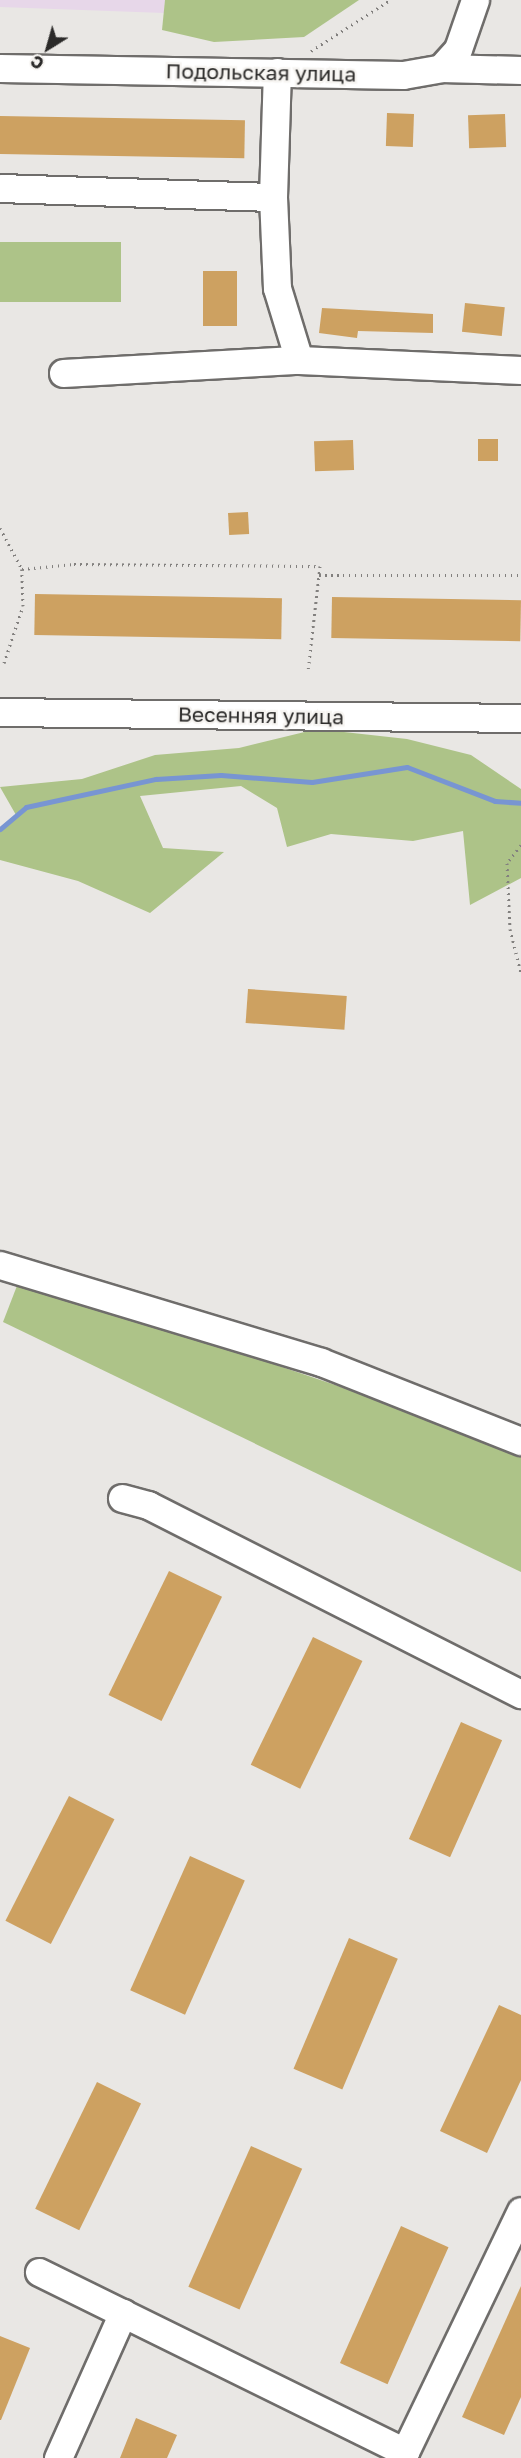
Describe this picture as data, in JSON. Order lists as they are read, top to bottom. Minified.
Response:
{"streets":{"street":["Подольская улица","Весенняя улица"]},"north":"bottom left"}
